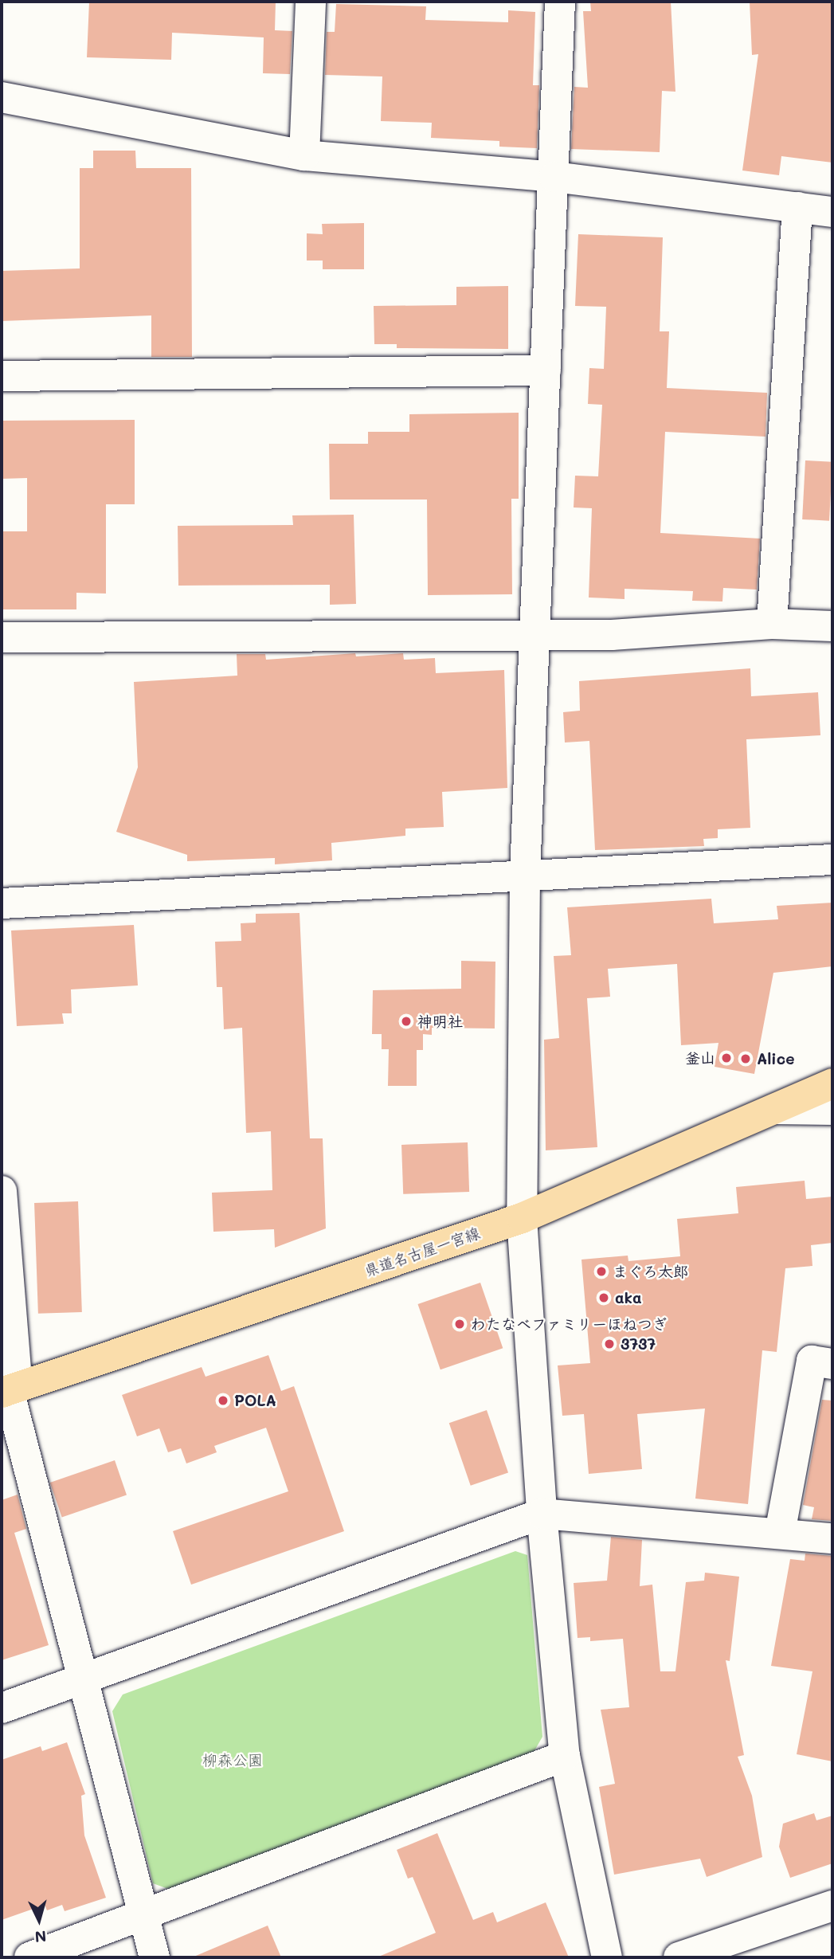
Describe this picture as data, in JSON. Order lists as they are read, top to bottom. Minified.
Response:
{"streets":{"main road":["県道名古屋一宮線"]},"parks":["柳森公園"],"places":["神明社","釜山","Alice","まぐろ太郎","aka","わたなべファミリーほねつぎ","3737","POLA"],"north":"bottom"}
